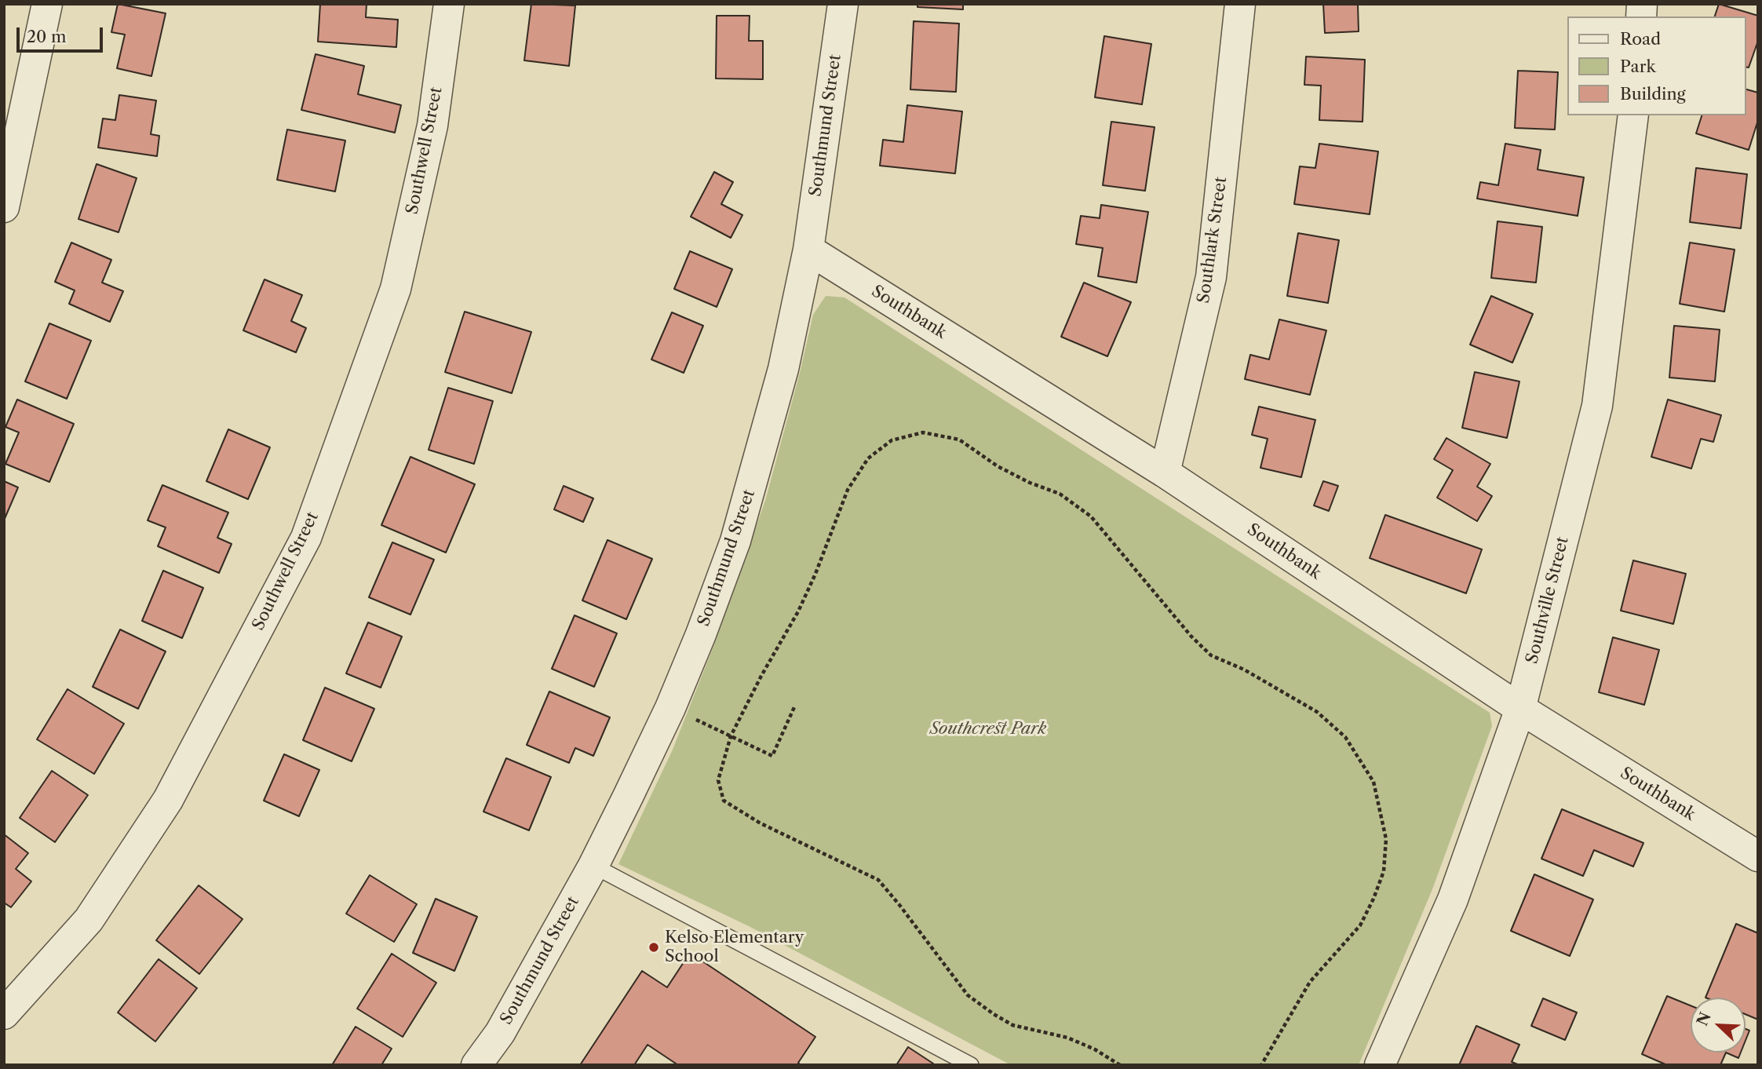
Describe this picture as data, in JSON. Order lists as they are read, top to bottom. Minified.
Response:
{"streets":{"street":["Southmund Street","Southwell Street","Southlark Street","Southbank","Southville Street"]},"crossings":[["Southmund Street","Southbank"],["Southlark Street","Southbank"],["Southbank","Southville Street"]],"parks":["Southcrest Park"],"places":["Kelso Elementary School"],"legend":["Road","Park","Building"],"scale_bar":"20 m","north":"top left"}
